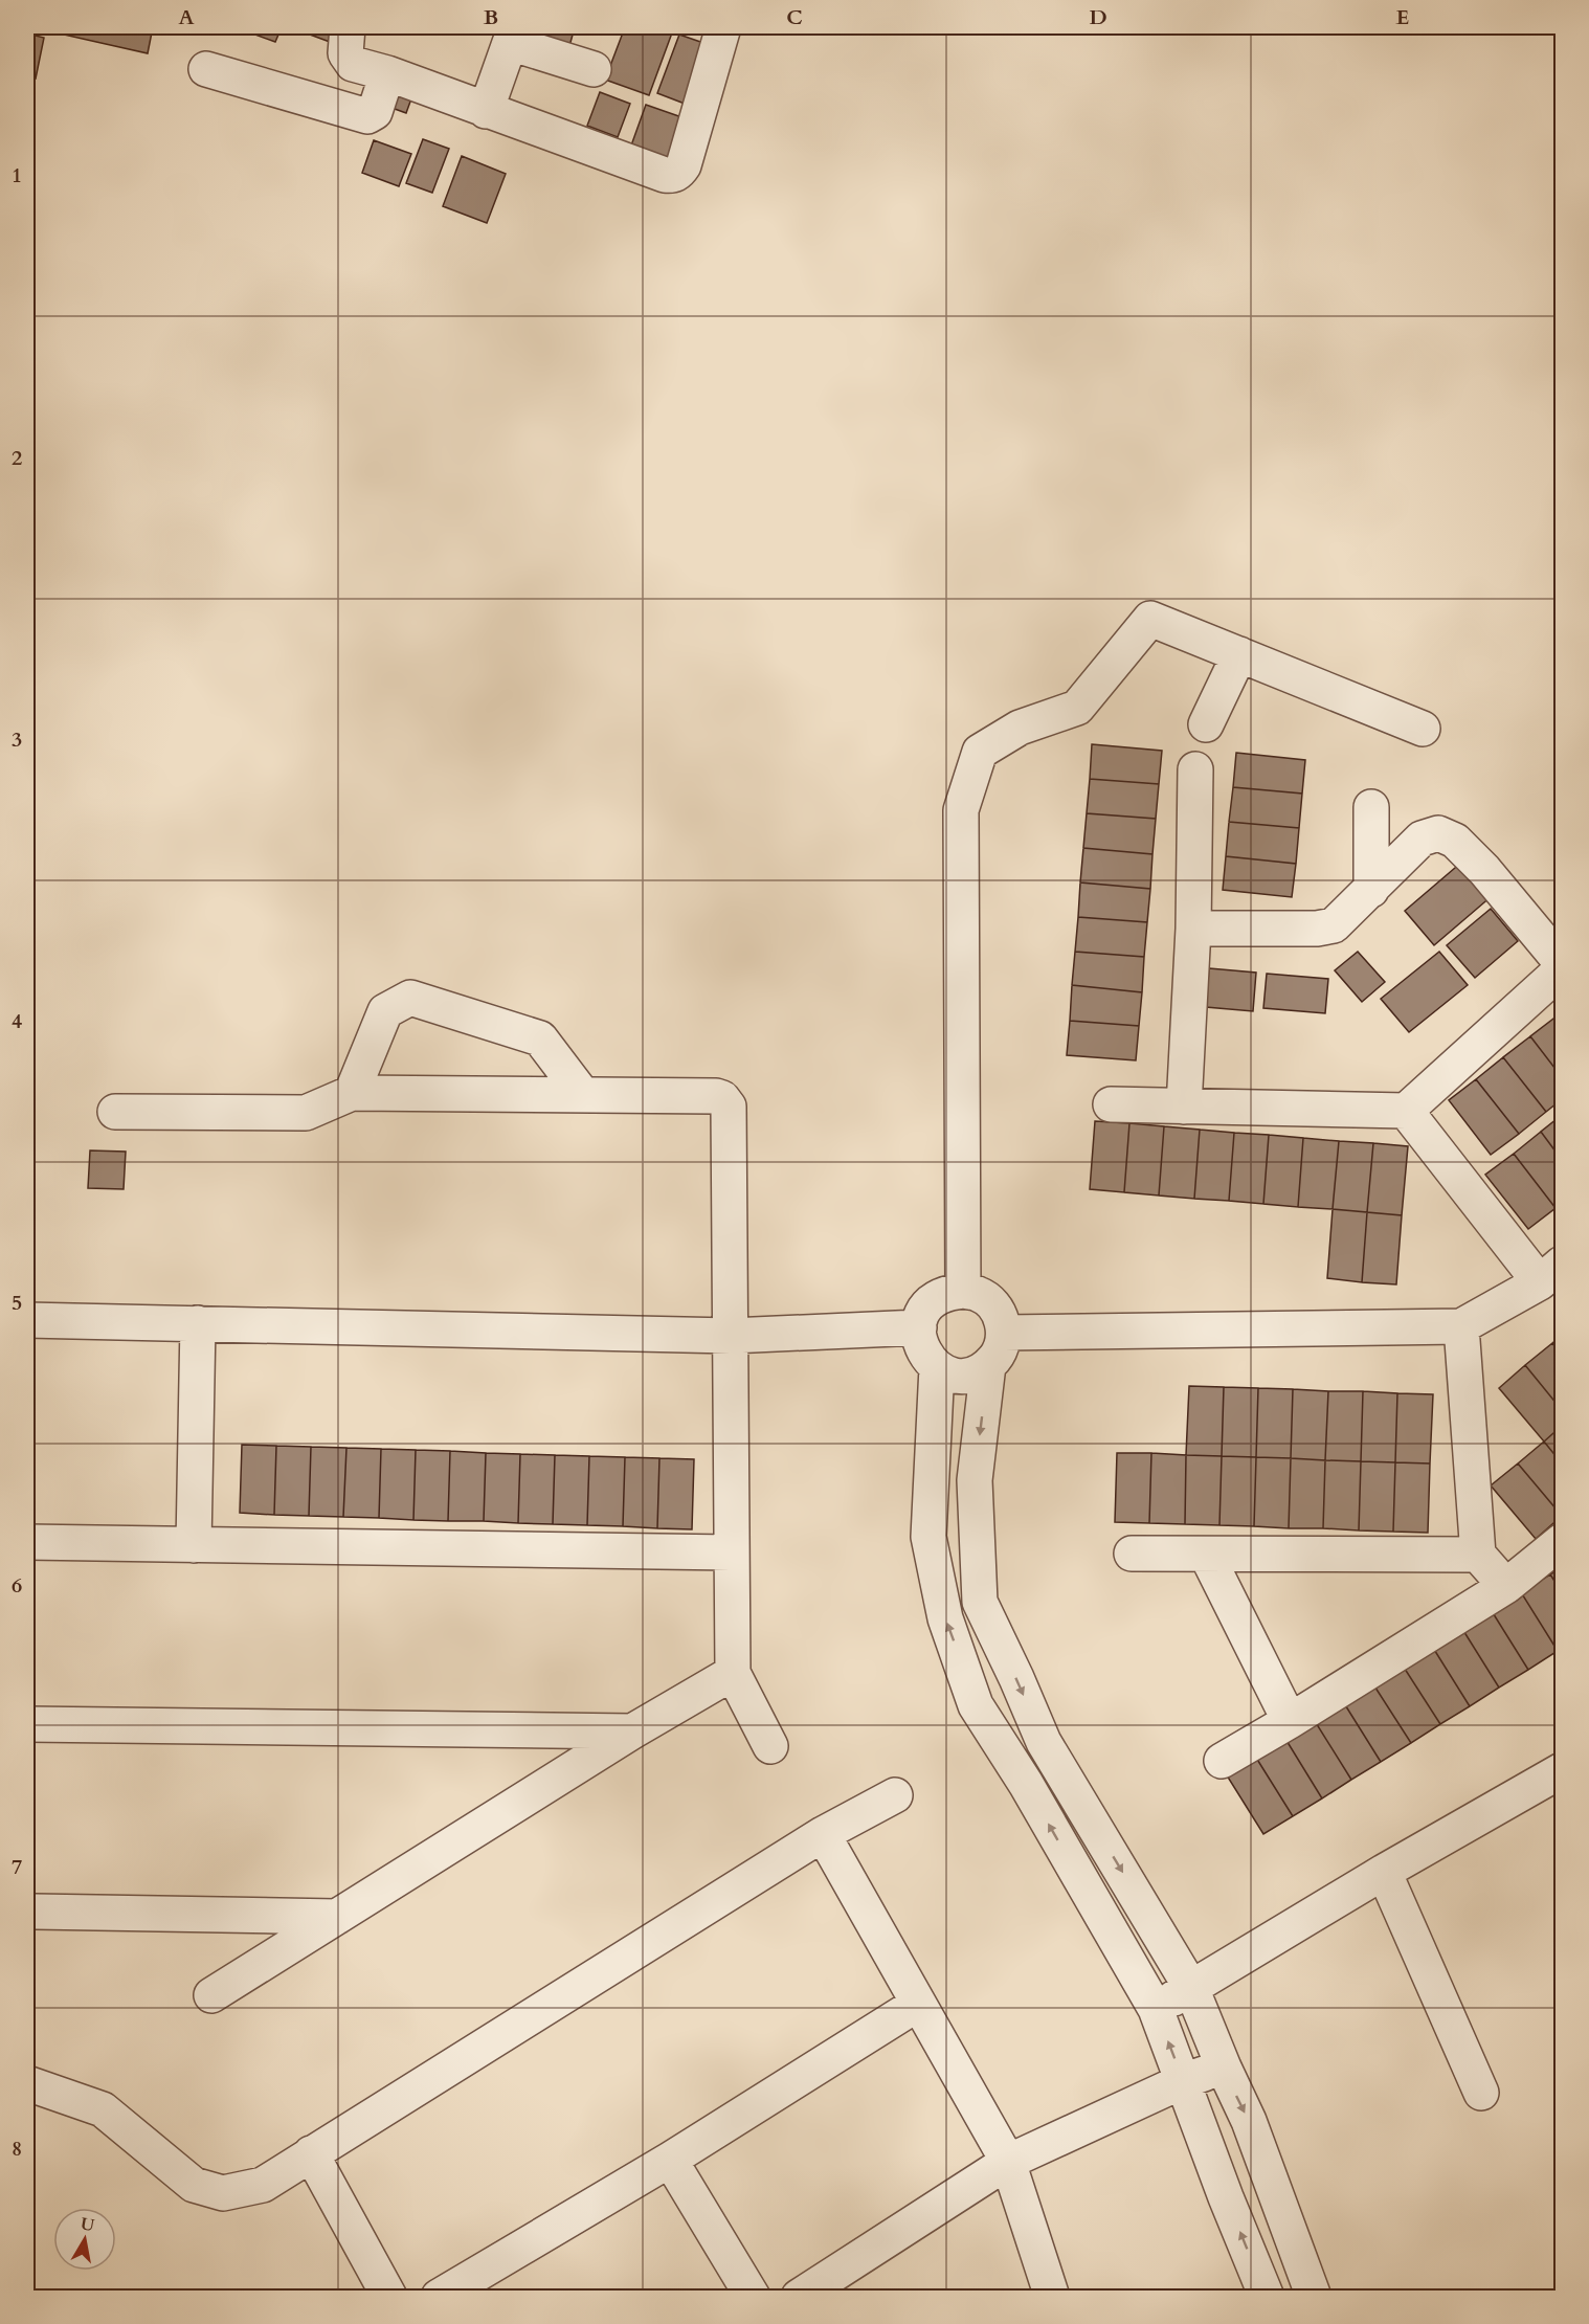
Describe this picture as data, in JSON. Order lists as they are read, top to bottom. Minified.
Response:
{"north":"top","grid":{"columns":["A","B","C","D","E"],"rows":["1","2","3","4","5","6","7","8"]}}
